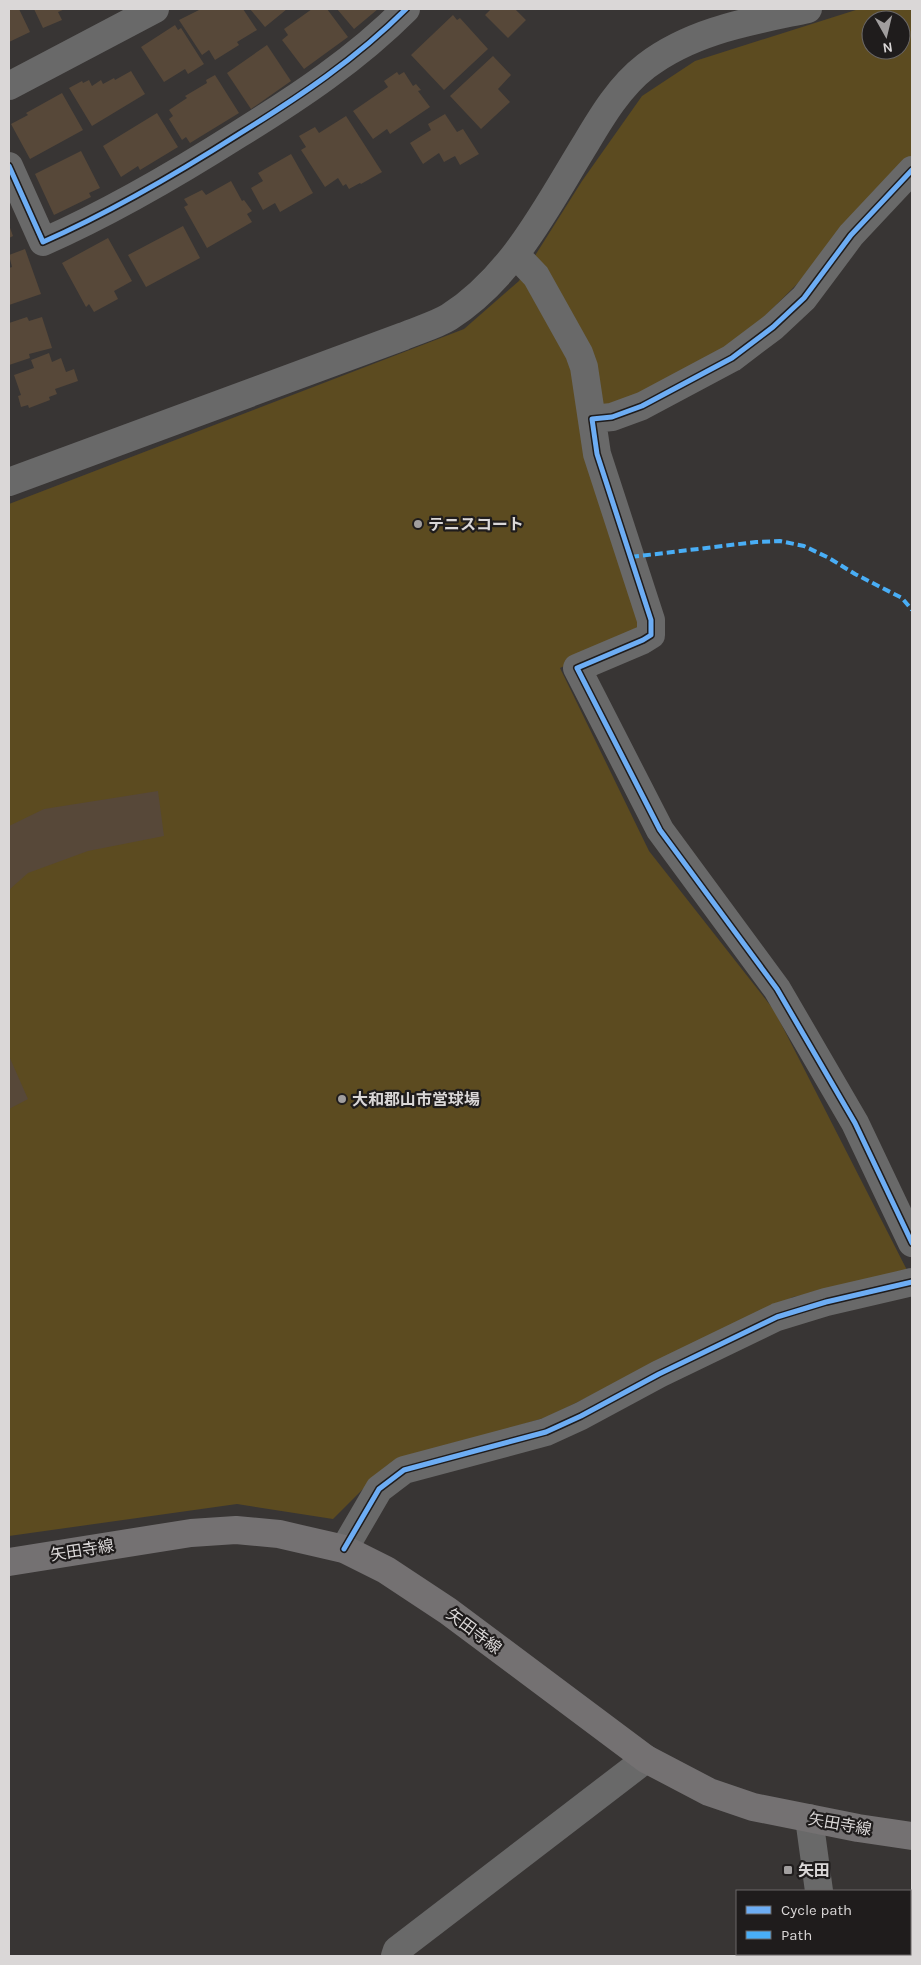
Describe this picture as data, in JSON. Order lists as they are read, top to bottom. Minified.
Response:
{"streets":{"main road":["矢田寺線"]},"places":{"other":["テニスコート","大和郡山市営球場"],"transit":["矢田"]},"legend":["Cycle path","Path"],"north":"bottom"}
